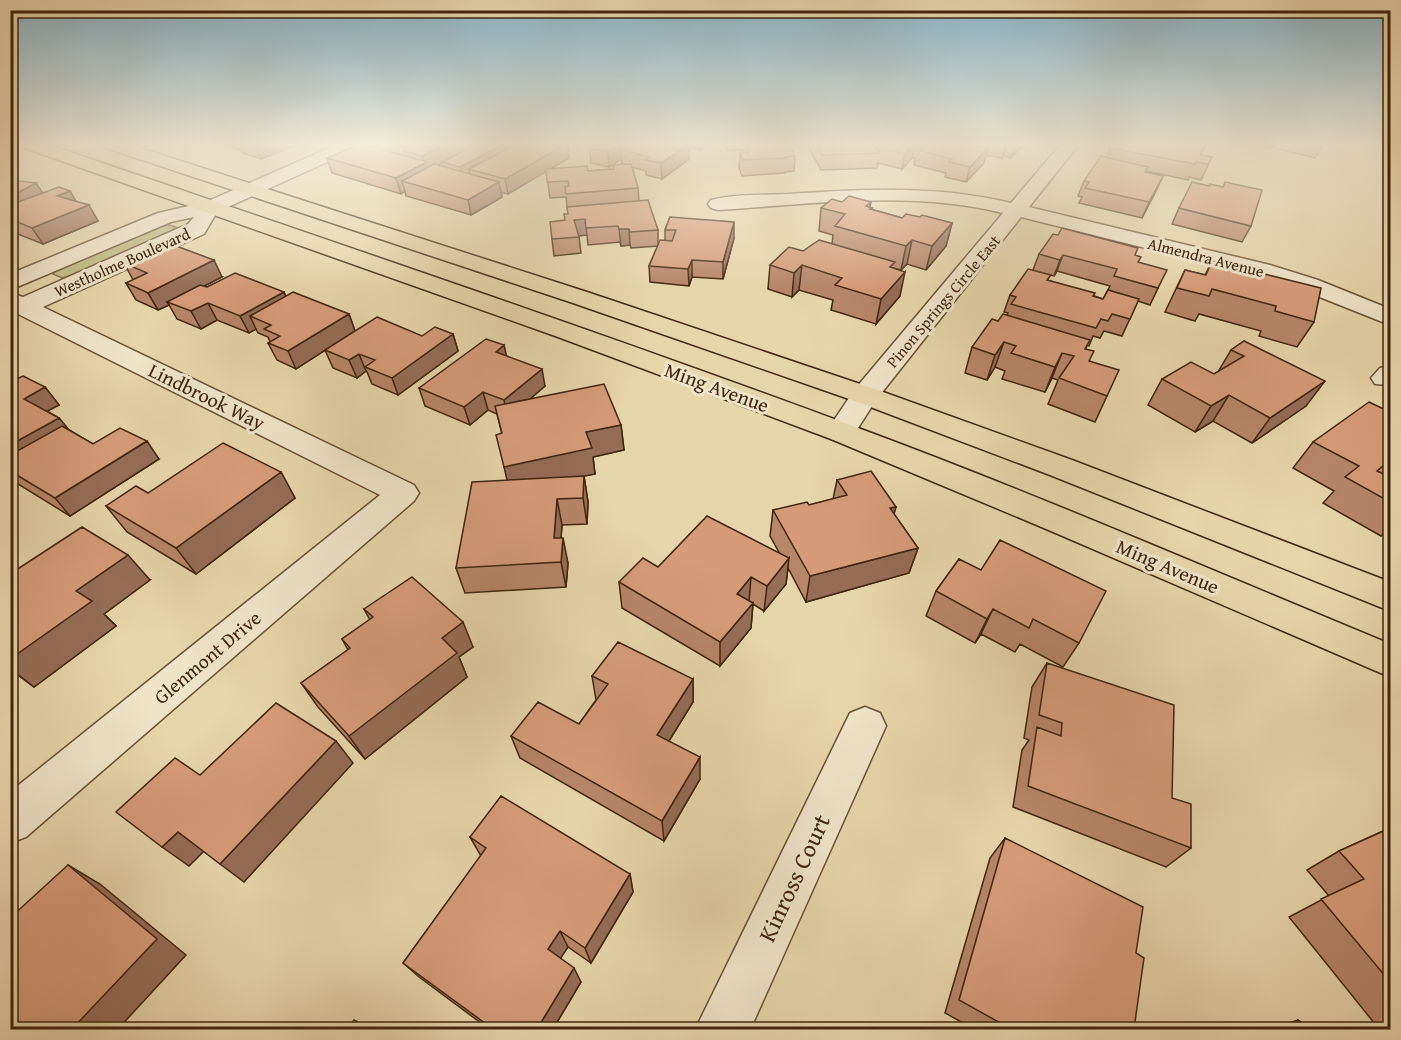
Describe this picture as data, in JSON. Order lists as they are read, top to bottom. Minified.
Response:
{"streets":{"main road":["Ming Avenue"],"street":["Almendra Avenue","Westholme Boulevard","Pinon Springs Circle East","Lindbrook Way","Glenmont Drive","Kinross Court"]},"crossings":[["Almendra Avenue","Pinon Springs Circle East"],["Westholme Boulevard","Ming Avenue"],["Westholme Boulevard","Lindbrook Way"],["Pinon Springs Circle East","Ming Avenue"],["Lindbrook Way","Glenmont Drive"]]}
